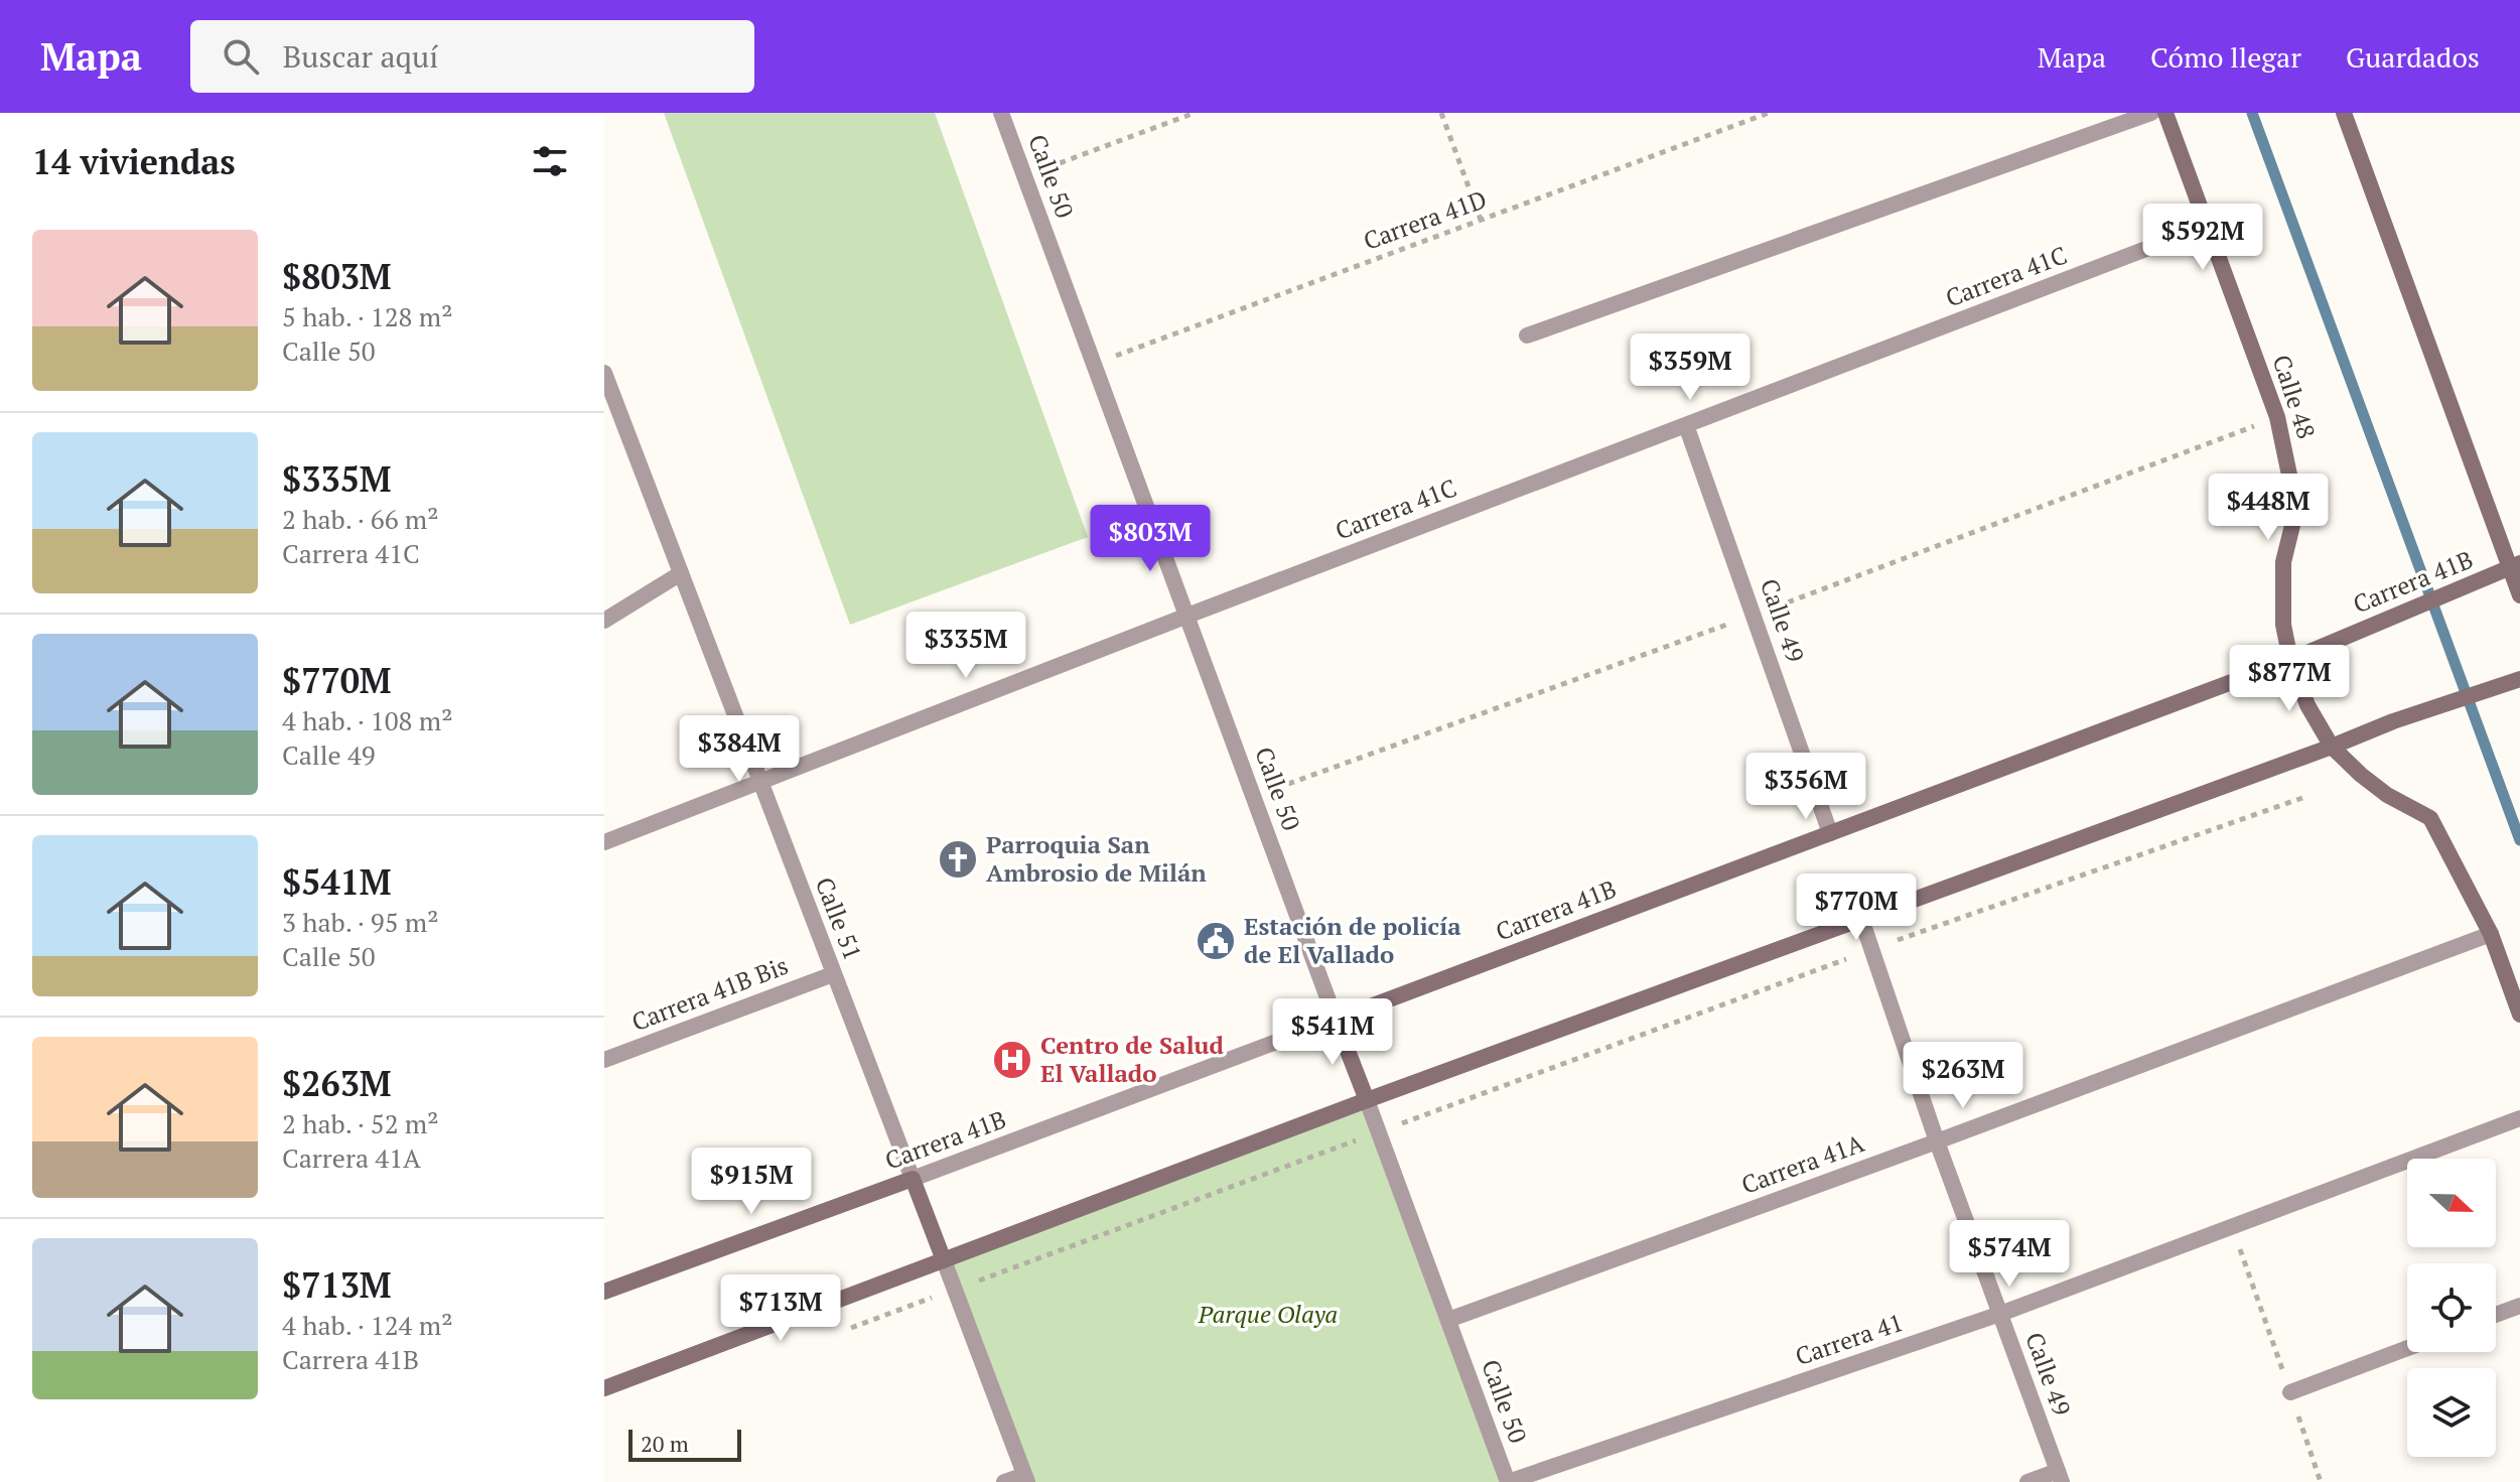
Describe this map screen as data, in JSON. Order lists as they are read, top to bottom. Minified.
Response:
{"streets":{"street":["Calle 50","Carrera 41C","Calle 48","Carrera 41B","Calle 49","Calle 51","Carrera 41B Bis","Carrera 41A","Carrera 41"],"path":["Carrera 41D"]},"crossings":[["Calle 50","Carrera 41D"],["Calle 50","Carrera 41C"],["Calle 50","Carrera 41B"],["Calle 50","Carrera 41A"],["Calle 50","Carrera 41"],["Carrera 41C","Calle 48"],["Carrera 41C","Calle 49"],["Carrera 41C","Calle 51"],["Calle 48","Carrera 41B"],["Calle 48","Carrera 41A"],["Carrera 41B","Calle 49"],["Carrera 41B","Calle 51"],["Calle 49","Carrera 41A"],["Calle 49","Carrera 41"],["Calle 51","Carrera 41B Bis"]],"parks":["Parque Olaya"],"places":{"church":["Parroquia San Ambrosio de Milán"],"public building":["Estación de policía de El Vallado"],"hospital":["Centro de Salud El Vallado"]},"scale_bar":"20 m","north":"right","page":{"header":"Mapa","search":"Buscar aquí","nav":["Mapa","Cómo llegar","Guardados"],"heading":"14 viviendas","price":["$592M","$359M","$448M","$803M","$335M","$877M","$384M","$356M","$770M","$541M","$263M","$915M","$574M","$713M"],"list":[{"name":"$803M","note":"5 hab. · 128 m² · Calle 50"},{"name":"$335M","note":"2 hab. · 66 m² · Carrera 41C"},{"name":"$770M","note":"4 hab. · 108 m² · Calle 49"},{"name":"$541M","note":"3 hab. · 95 m² · Calle 50"},{"name":"$263M","note":"2 hab. · 52 m² · Carrera 41A"},{"name":"$713M","note":"4 hab. · 124 m² · Carrera 41B"}],"scale":"20 m"}}
